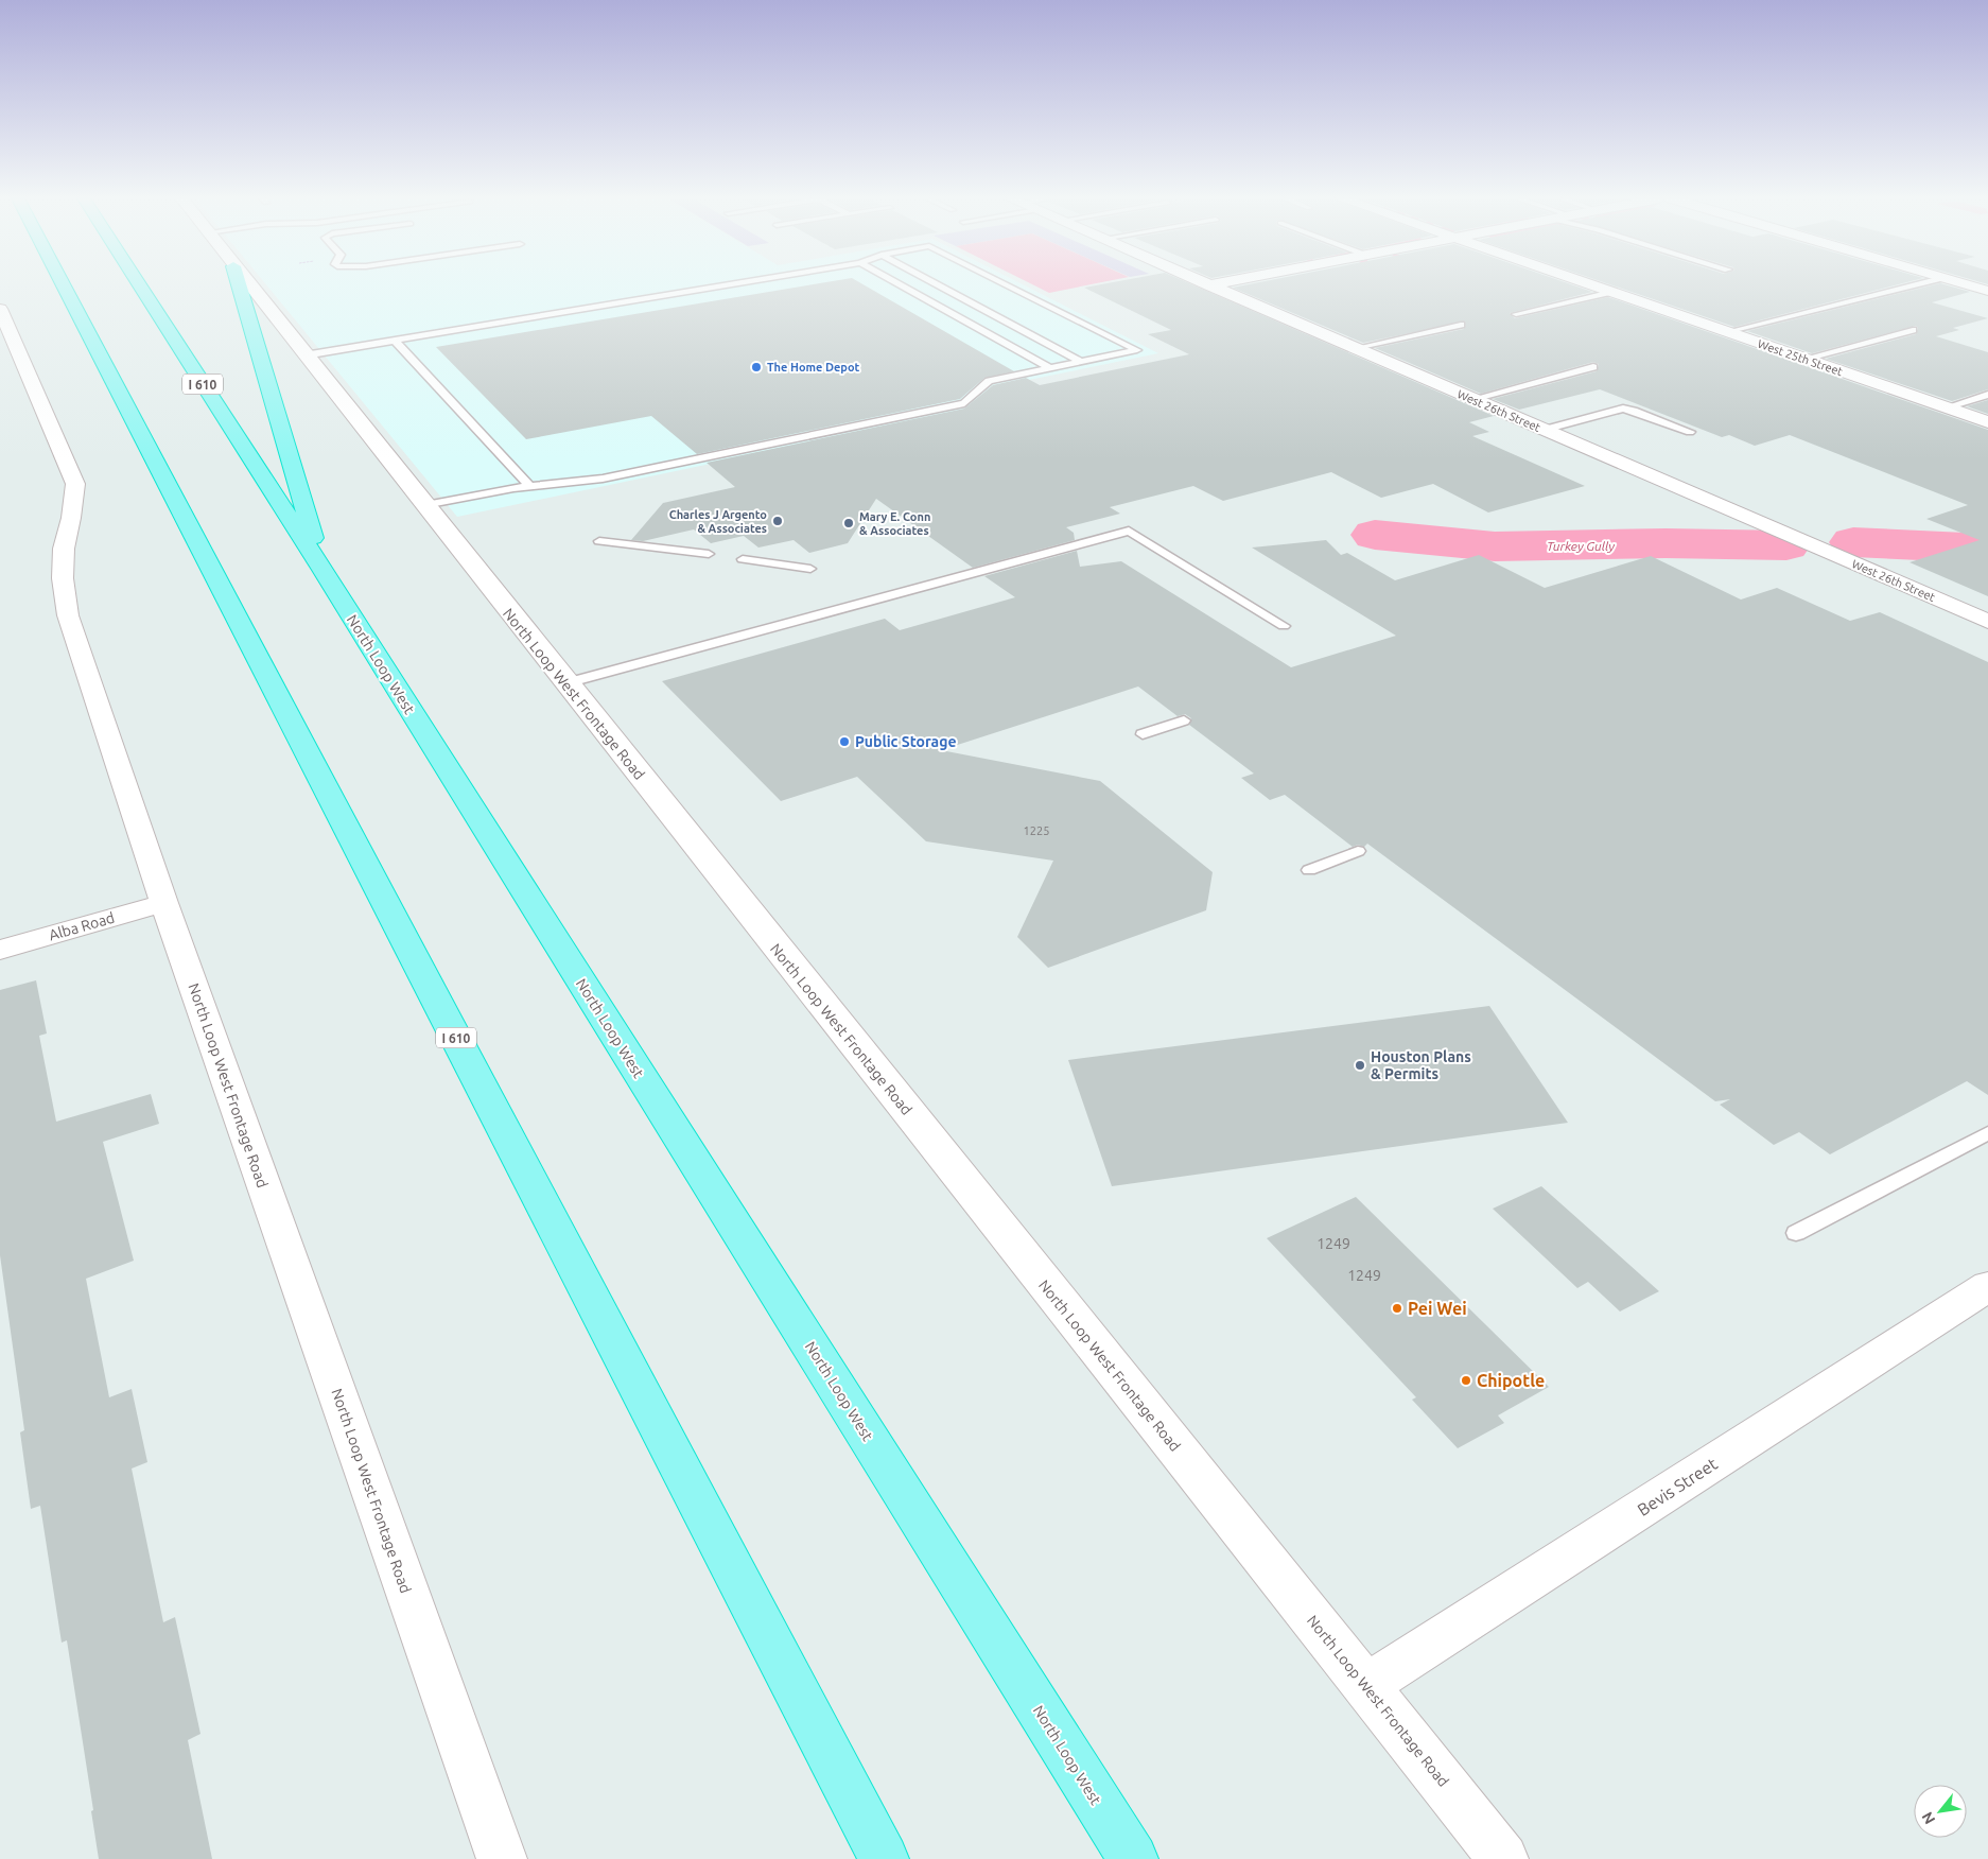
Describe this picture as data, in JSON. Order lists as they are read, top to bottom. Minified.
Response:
{"streets":{"highway":["I 610","North Loop West"],"main road":["West 25th Street","West 26th Street","North Loop West Frontage Road","Alba Road","Bevis Street"]},"crossings":[["North Loop West Frontage Road","Alba Road"],["North Loop West Frontage Road","Bevis Street"]],"water":["Turkey Gully"],"places":["The Home Depot","Charles J Argento & Associates","Mary E. Conn & Associates","Public Storage","Houston Plans & Permits","Pei Wei","Chipotle"],"house_numbers":["1225","1249","1249"],"north":"bottom left"}
